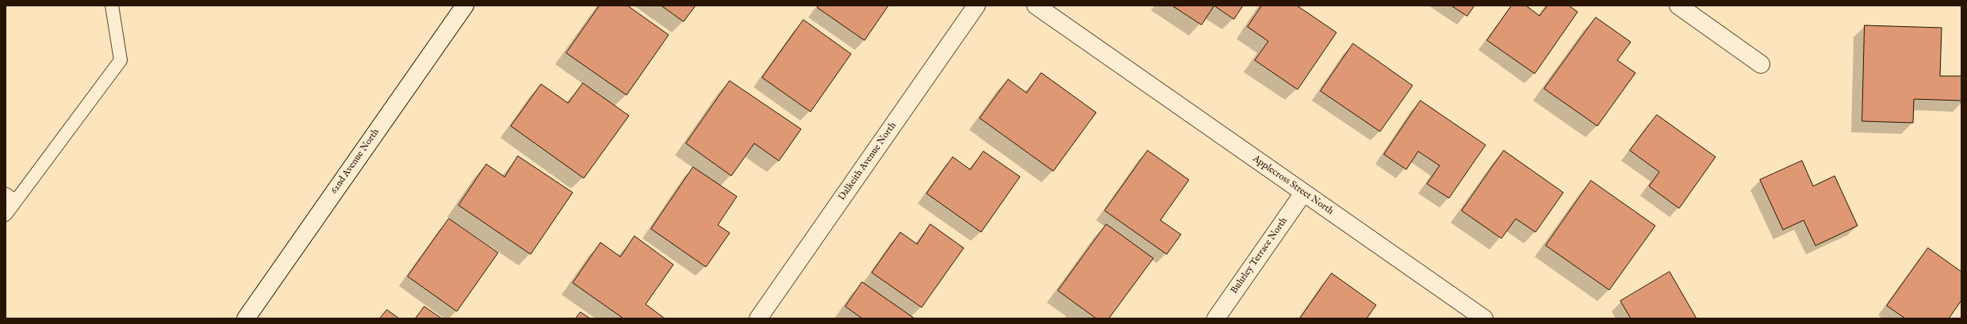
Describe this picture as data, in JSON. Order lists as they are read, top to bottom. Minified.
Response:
{"streets":{"street":["62nd Avenue North","Dalkeith Avenue North","Applecross Street North","Buhrley Terrace North"]},"crossings":[["Applecross Street North","Buhrley Terrace North"]]}
